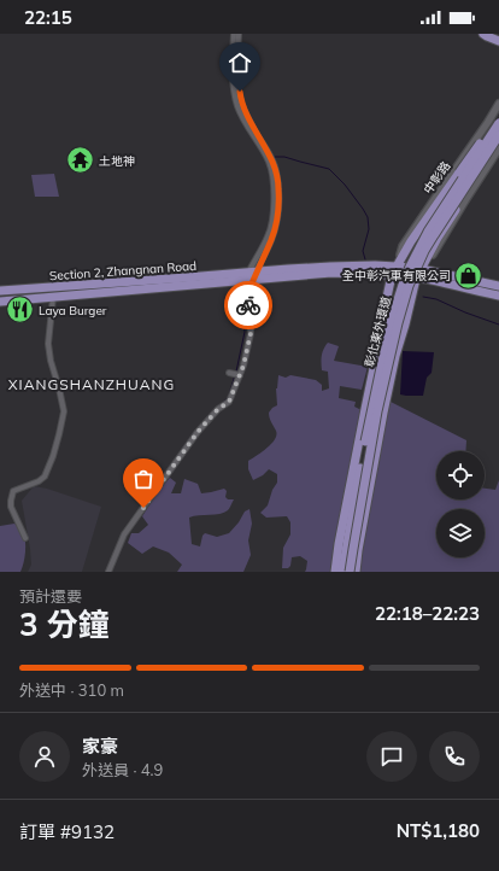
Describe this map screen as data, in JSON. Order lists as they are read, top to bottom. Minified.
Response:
{"streets":{"main road":["Section 2, Zhangnan Road","彰化東外環道"],"street":["中彰路"]},"crossings":[["中彰路","Section 2, Zhangnan Road"]],"districts":["XIANGSHANZHUANG"],"places":{"temple":["土地神"],"shop":["全中彰汽車有限公司"],"restaurant":["Laya Burger"]},"page":{"status":"22:15","heading":["3 分鐘","預計還要","22:18–22:23"],"panel":["家豪","外送員 · 4.9","訂單 #9132","NT$1,180"],"bar":"外送中 · 310 m"}}
